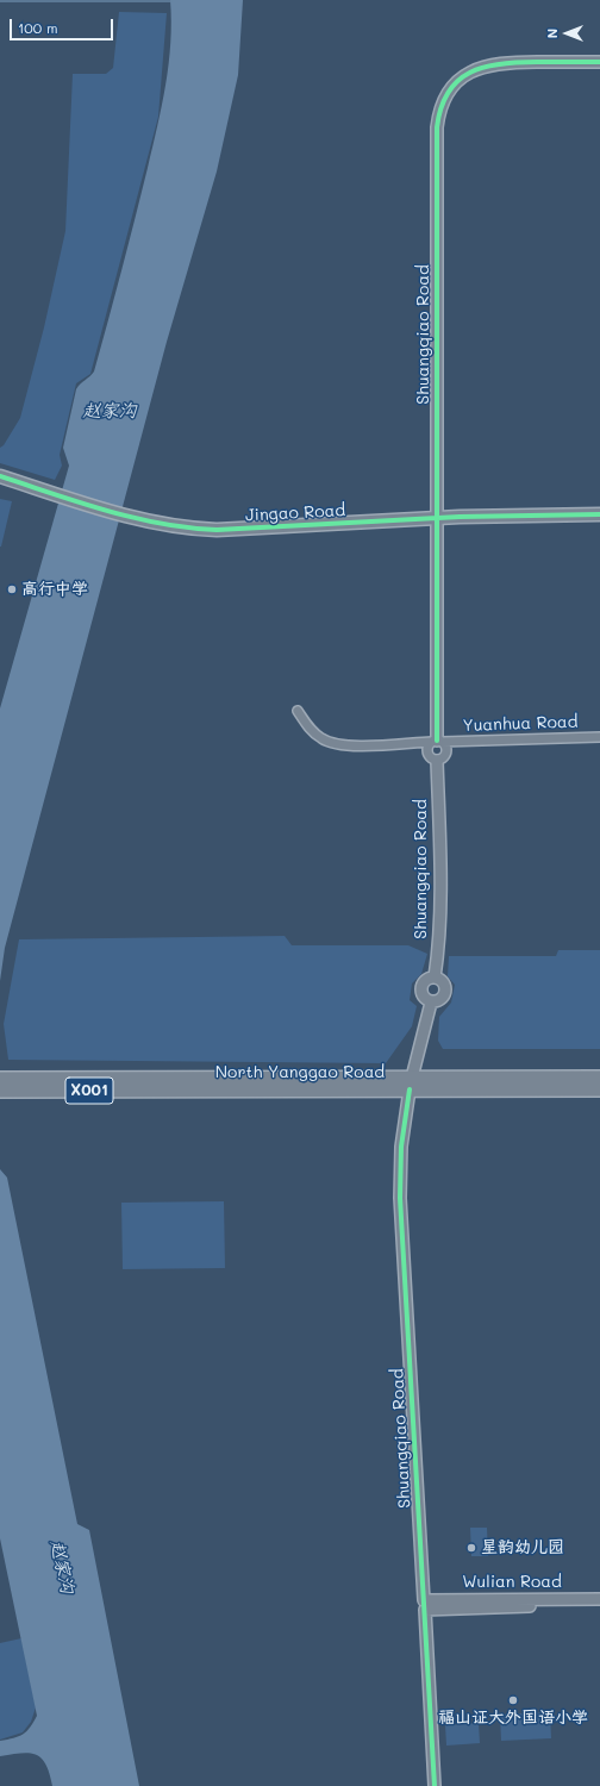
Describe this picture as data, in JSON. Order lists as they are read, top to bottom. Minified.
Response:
{"streets":{"highway":["North Yanggao Road","X001"],"main road":["Jingao Road"],"street":["Shuangqiao Road","Yuanhua Road","Wulian Road"]},"crossings":[["Shuangqiao Road","Jingao Road"],["Shuangqiao Road","Yuanhua Road"],["Shuangqiao Road","North Yanggao Road"],["Shuangqiao Road","Wulian Road"]],"water":["赵家沟"],"places":["高行中学","星韵幼儿园","福山证大外国语小学"],"scale_bar":"100 m","north":"left"}
